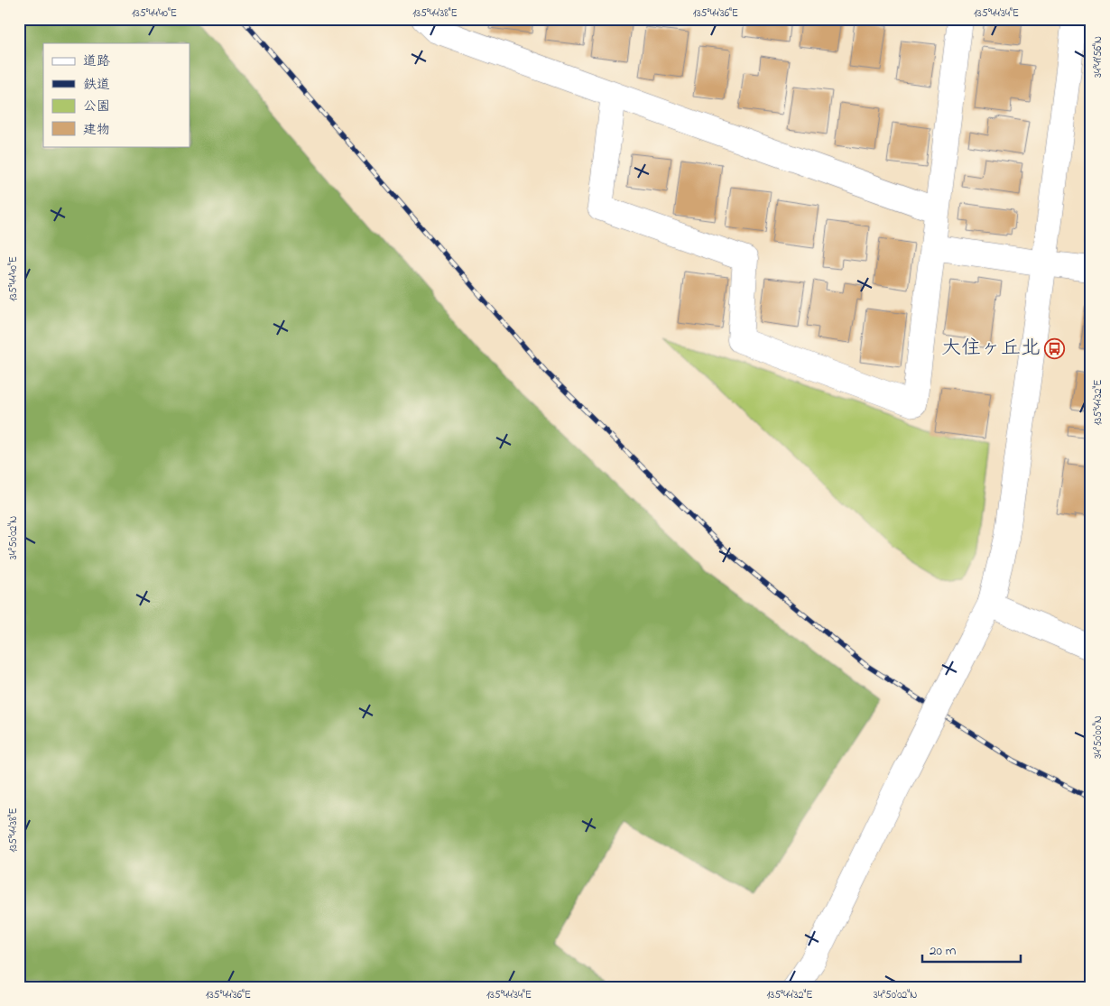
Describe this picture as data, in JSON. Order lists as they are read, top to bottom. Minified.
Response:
{"places":{"bus stop":["大住ヶ丘北"]},"legend":["道路","鉄道","公園","建物"],"scale_bar":"20 m","coordinates":["135°44'40\"E","135°44'38\"E","135°44'36\"E","135°44'34\"E","34°49'56\"N","135°44'32\"E","34°50'02\"N","34°50'00\"N"]}
